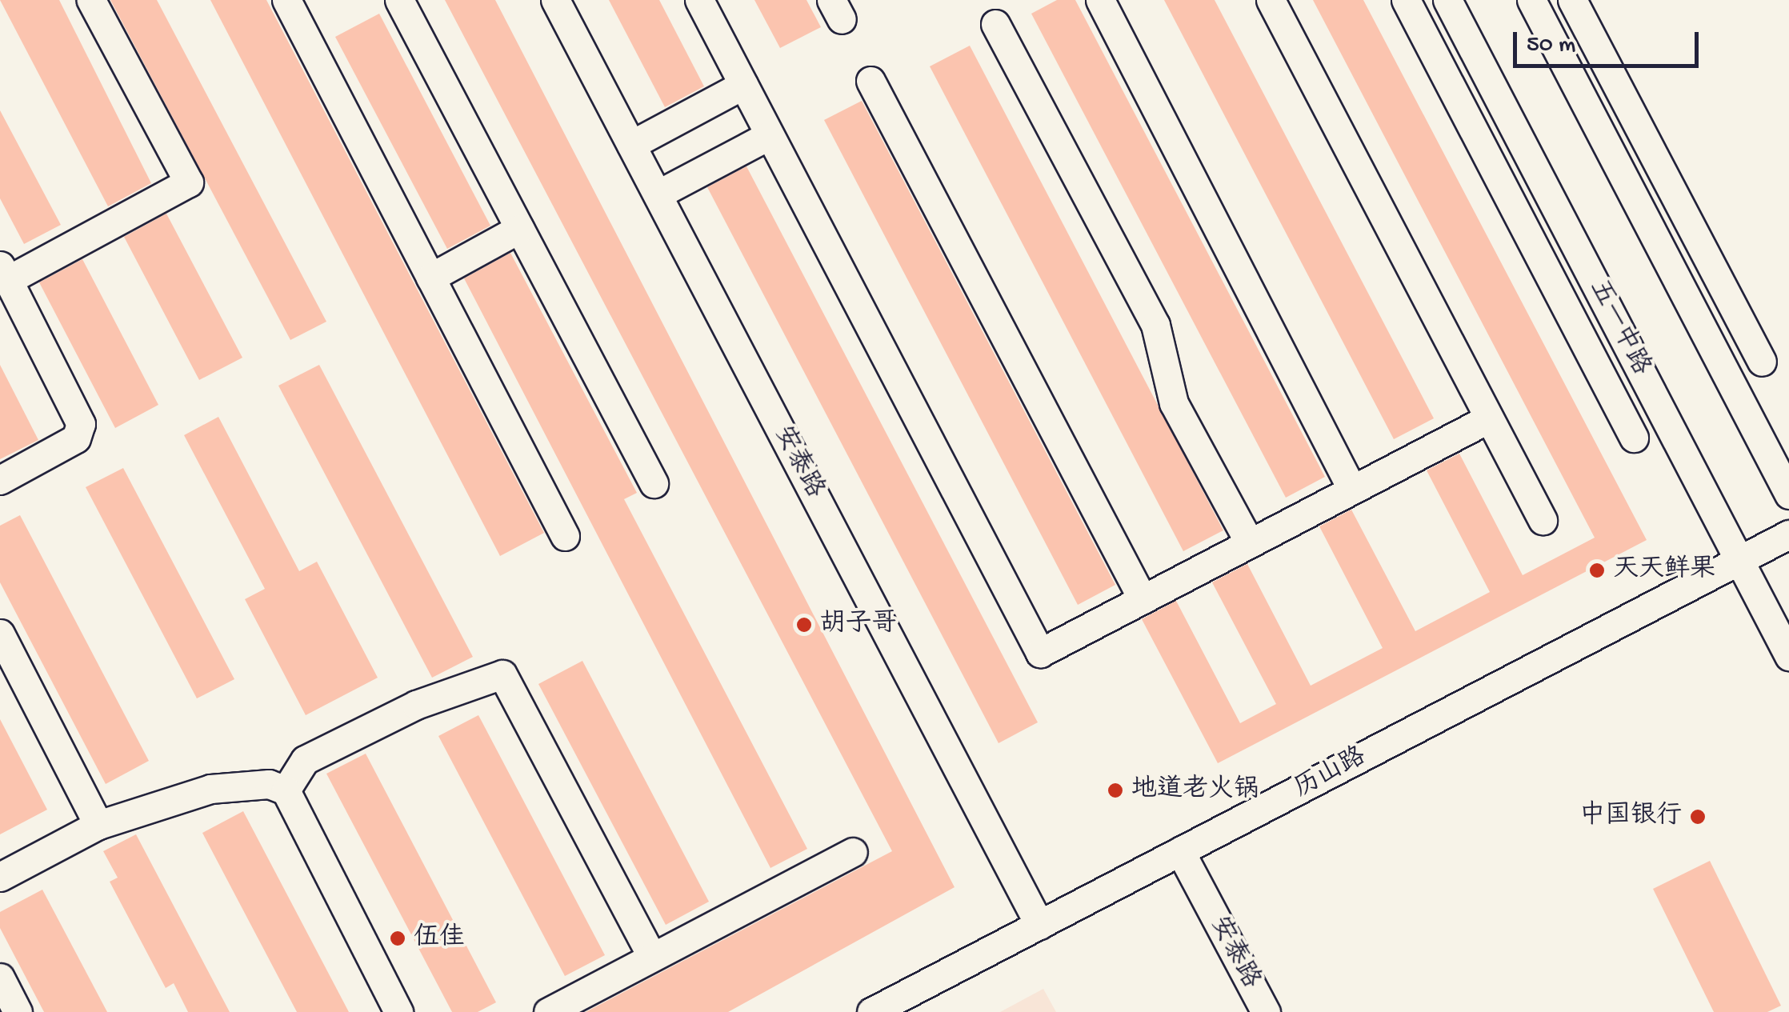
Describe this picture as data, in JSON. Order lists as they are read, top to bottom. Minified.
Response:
{"streets":{"street":["五一中路","安泰路","历山路"]},"crossings":[["五一中路","历山路"],["安泰路","历山路"]],"places":["天天鲜果","胡子哥","地道老火锅","中国银行","伍佳"],"scale_bar":"50 m"}
